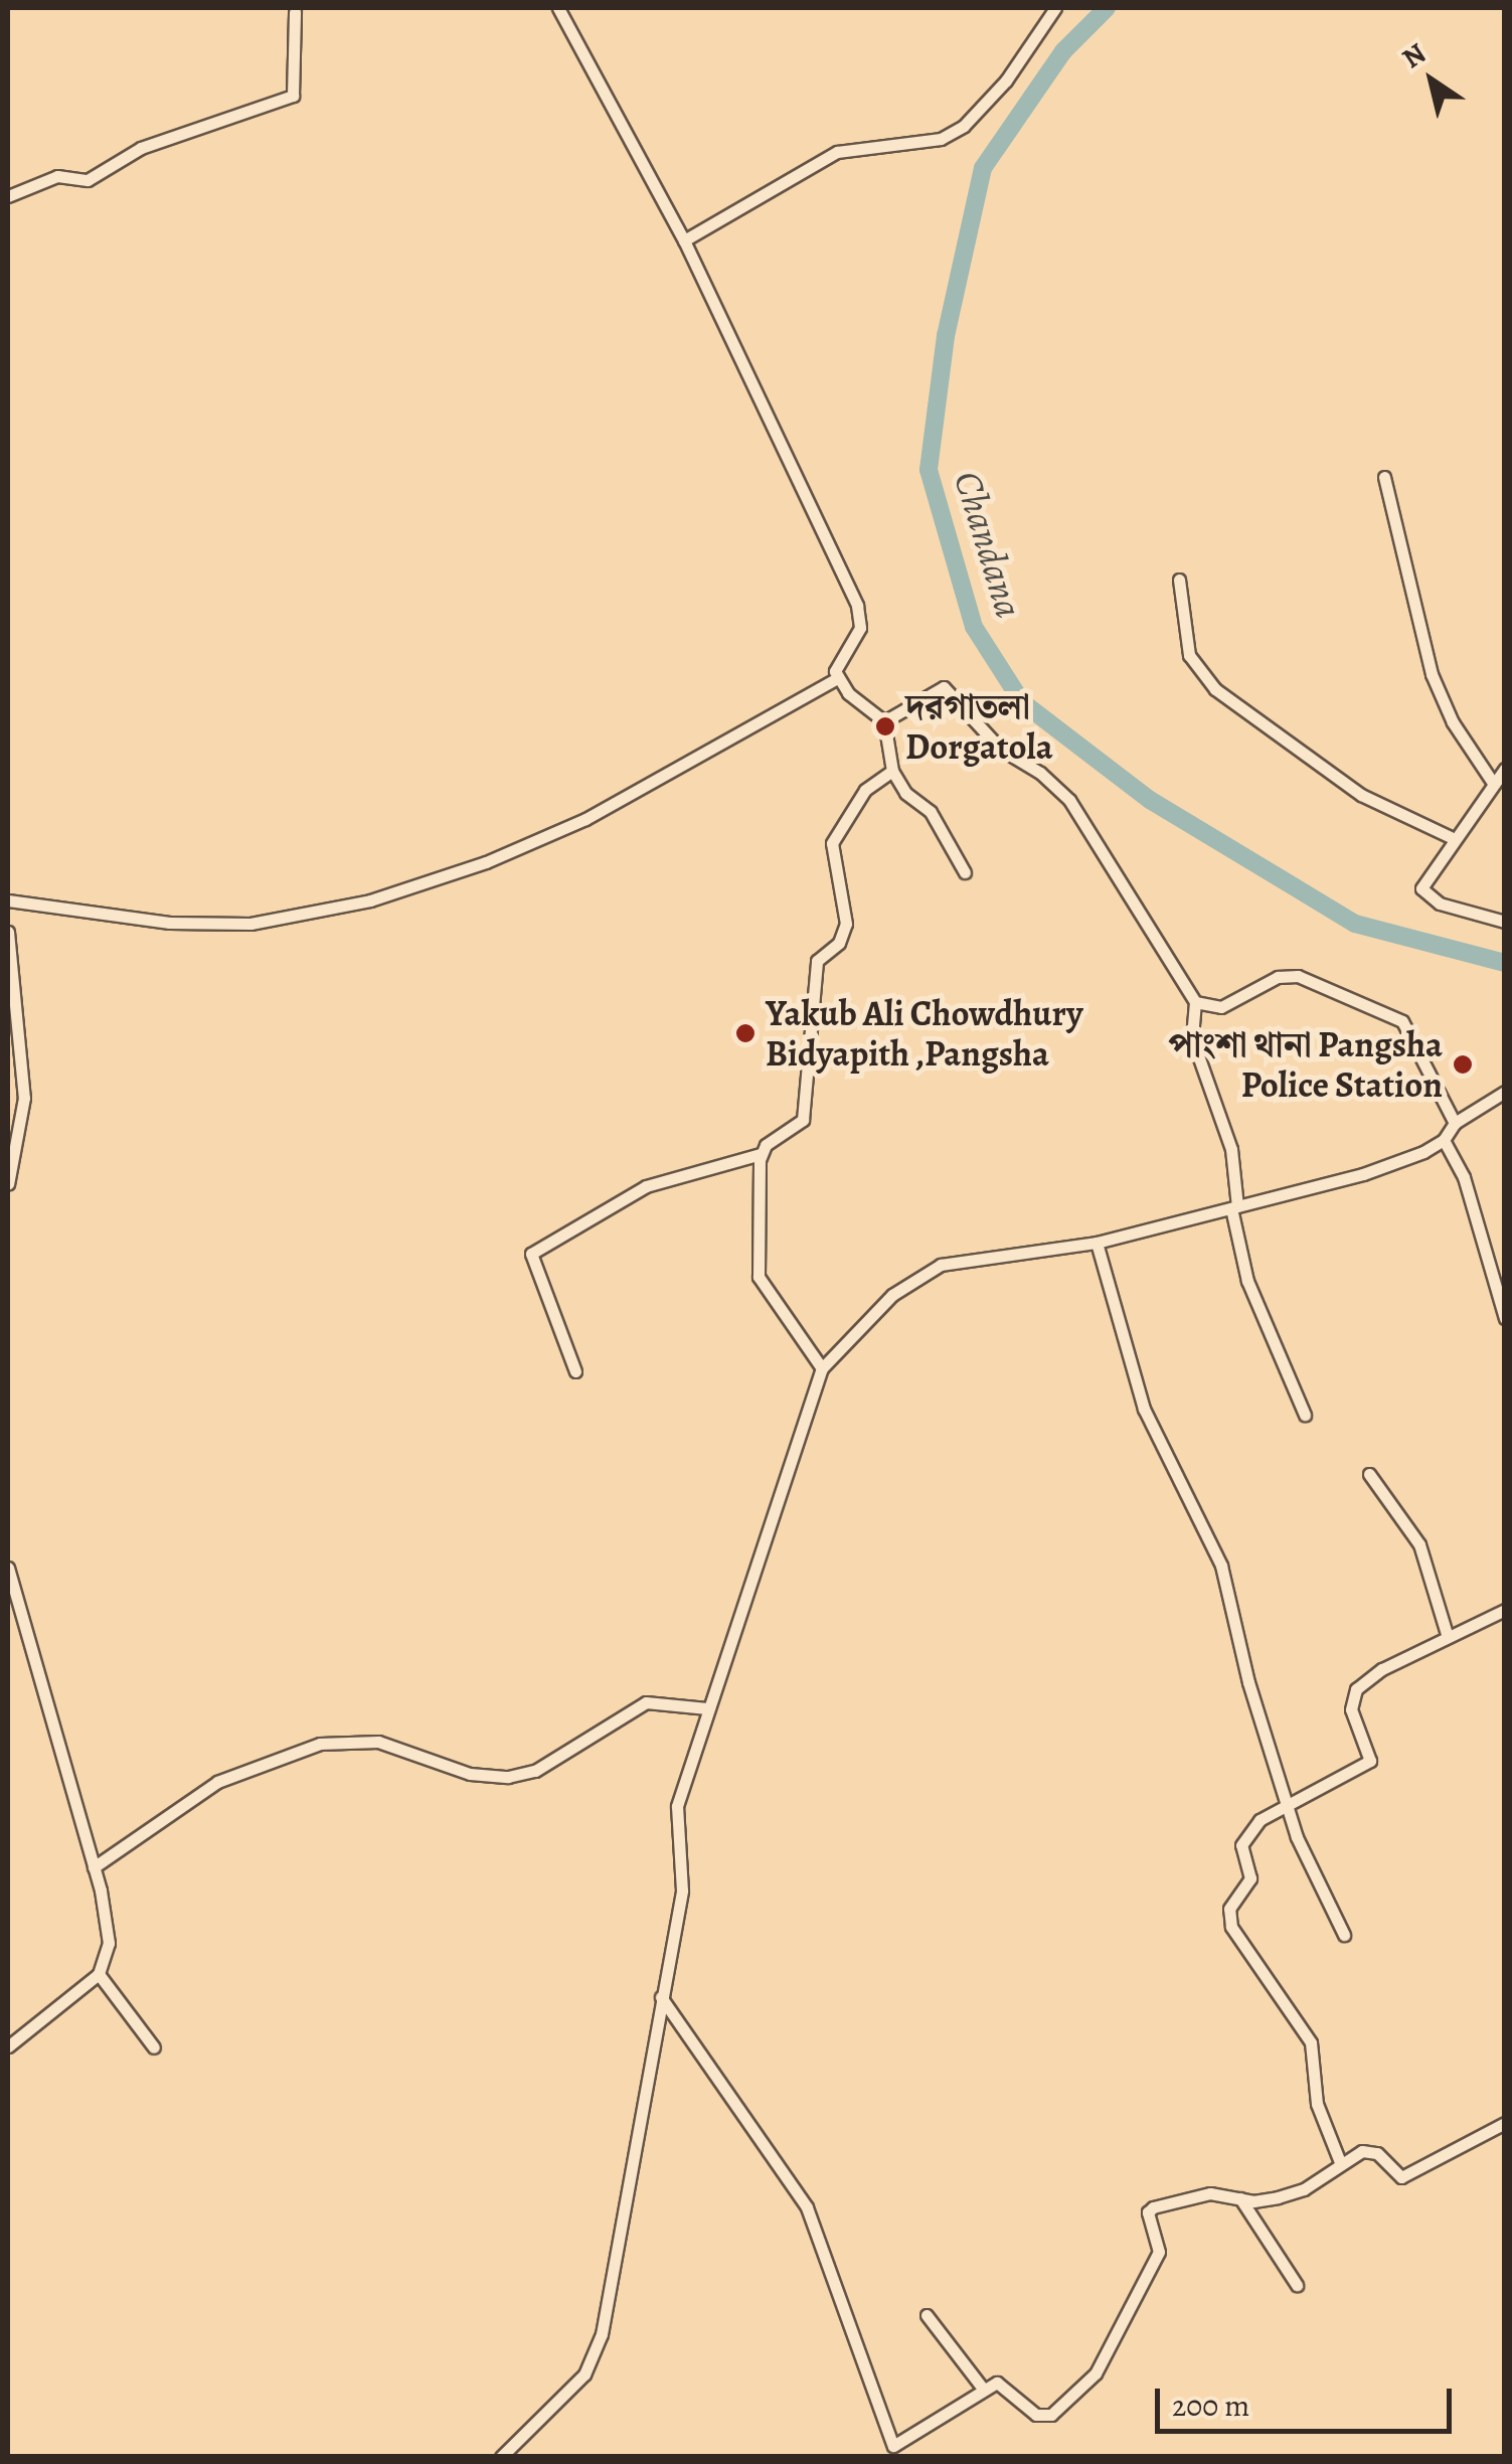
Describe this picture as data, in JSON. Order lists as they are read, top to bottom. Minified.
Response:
{"water":["Chandana"],"places":["দরগাতলা Dorgatola","Yakub Ali Chowdhury Bidyapith ,Pangsha","পাংশা থানা Pangsha Police Station"],"scale_bar":"200 m","north":"top left"}
